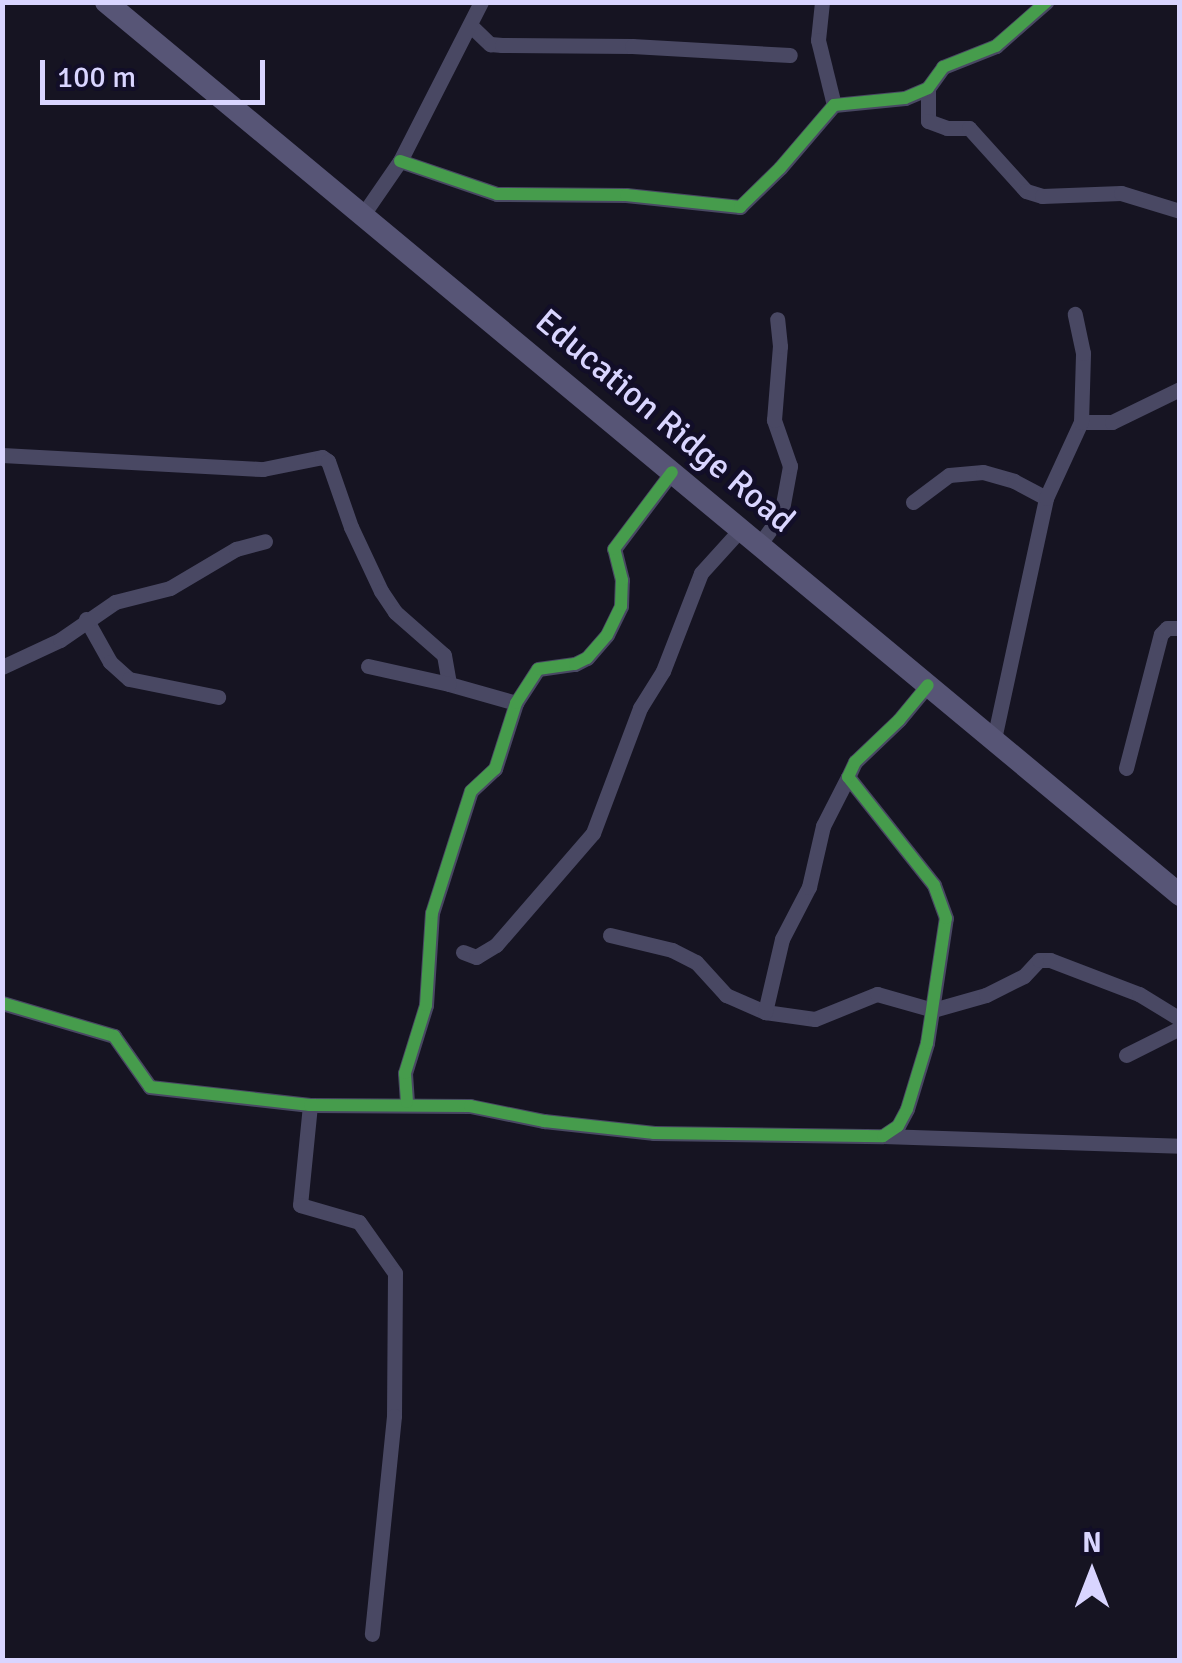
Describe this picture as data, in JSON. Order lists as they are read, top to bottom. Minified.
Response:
{"streets":{"main road":["Education Ridge Road"]},"scale_bar":"100 m","north":"top"}
